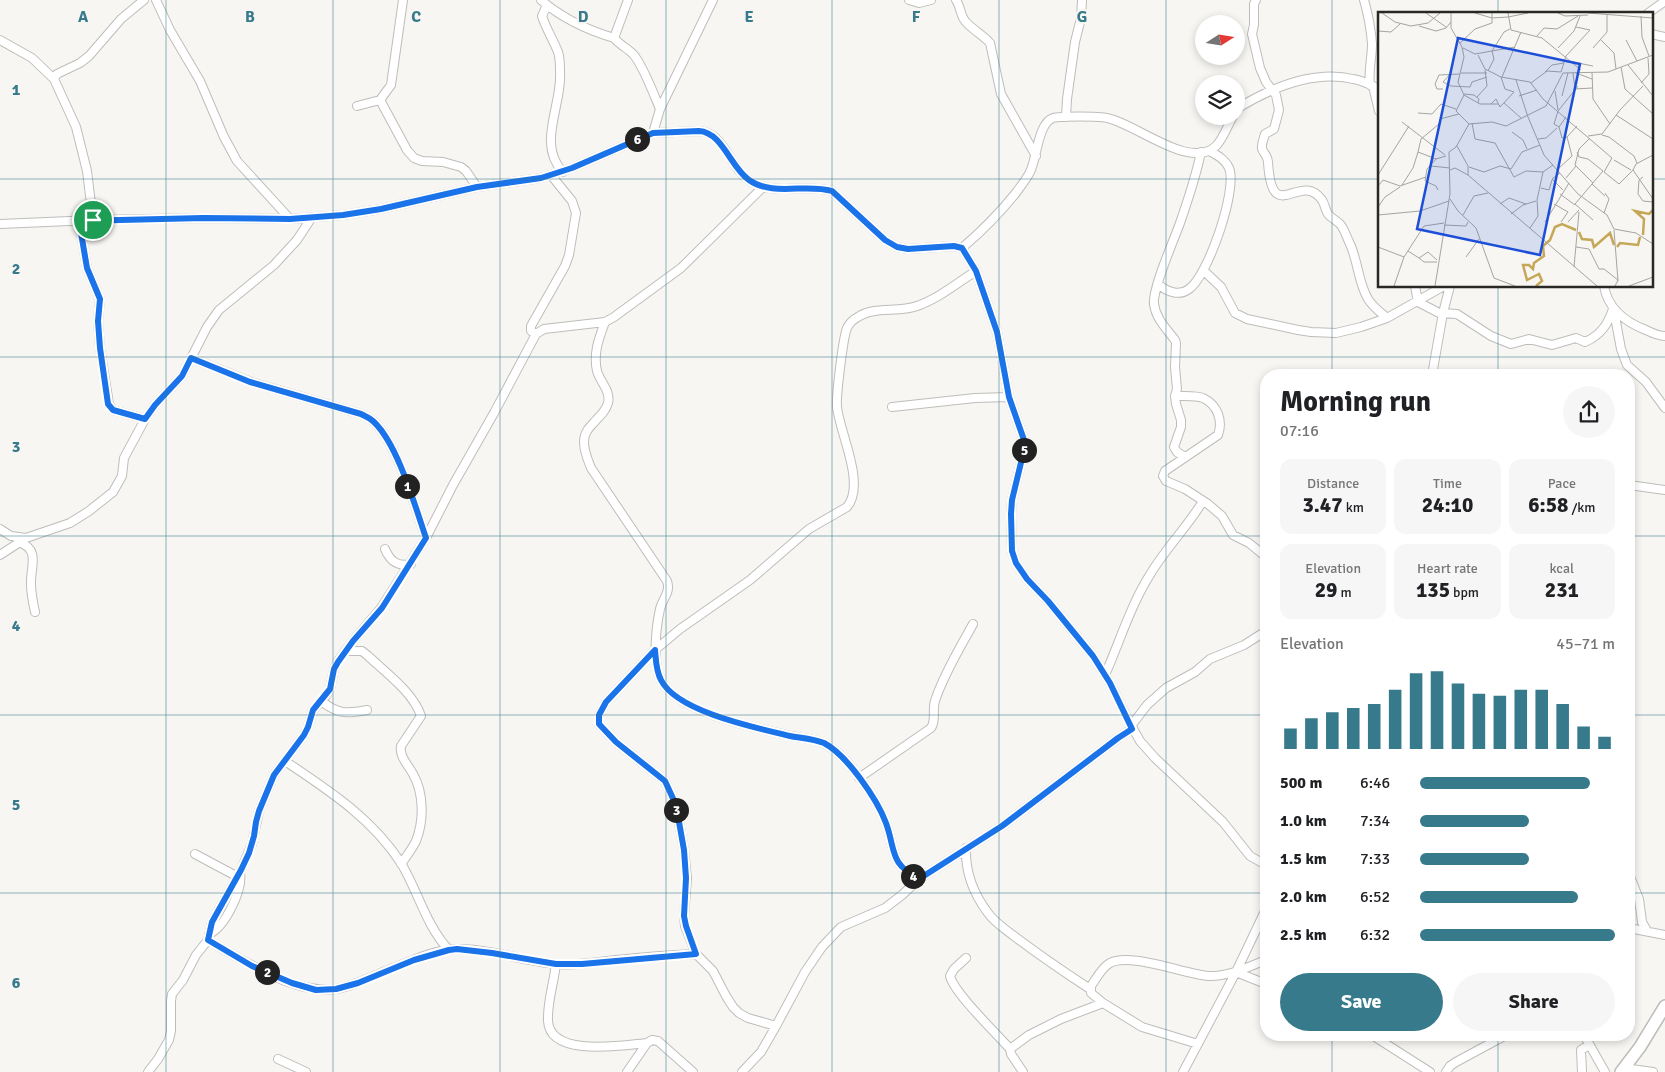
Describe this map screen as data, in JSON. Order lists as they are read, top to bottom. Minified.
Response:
{"north":"right","page":{"pins":["6","5","1","3","4","2"],"heading":["Morning run","07:16"],"stats":[["Distance","3.47 km"],["Time","24:10"],["Pace","6:58 /km"],["Elevation","29 m"],["Heart rate","135 bpm"],["kcal","231"]],"chart":["Elevation","45–71 m"],"list":[{"name":"500 m","note":"6:46"},{"name":"1.0 km","note":"7:34"},{"name":"1.5 km","note":"7:33"},{"name":"2.0 km","note":"6:52"},{"name":"2.5 km","note":"6:32"}],"buttons":["Save","Share"]},"grid":{"columns":["A","B","C","D","E","F","G"],"rows":["1","2","3","4","5","6"]}}
